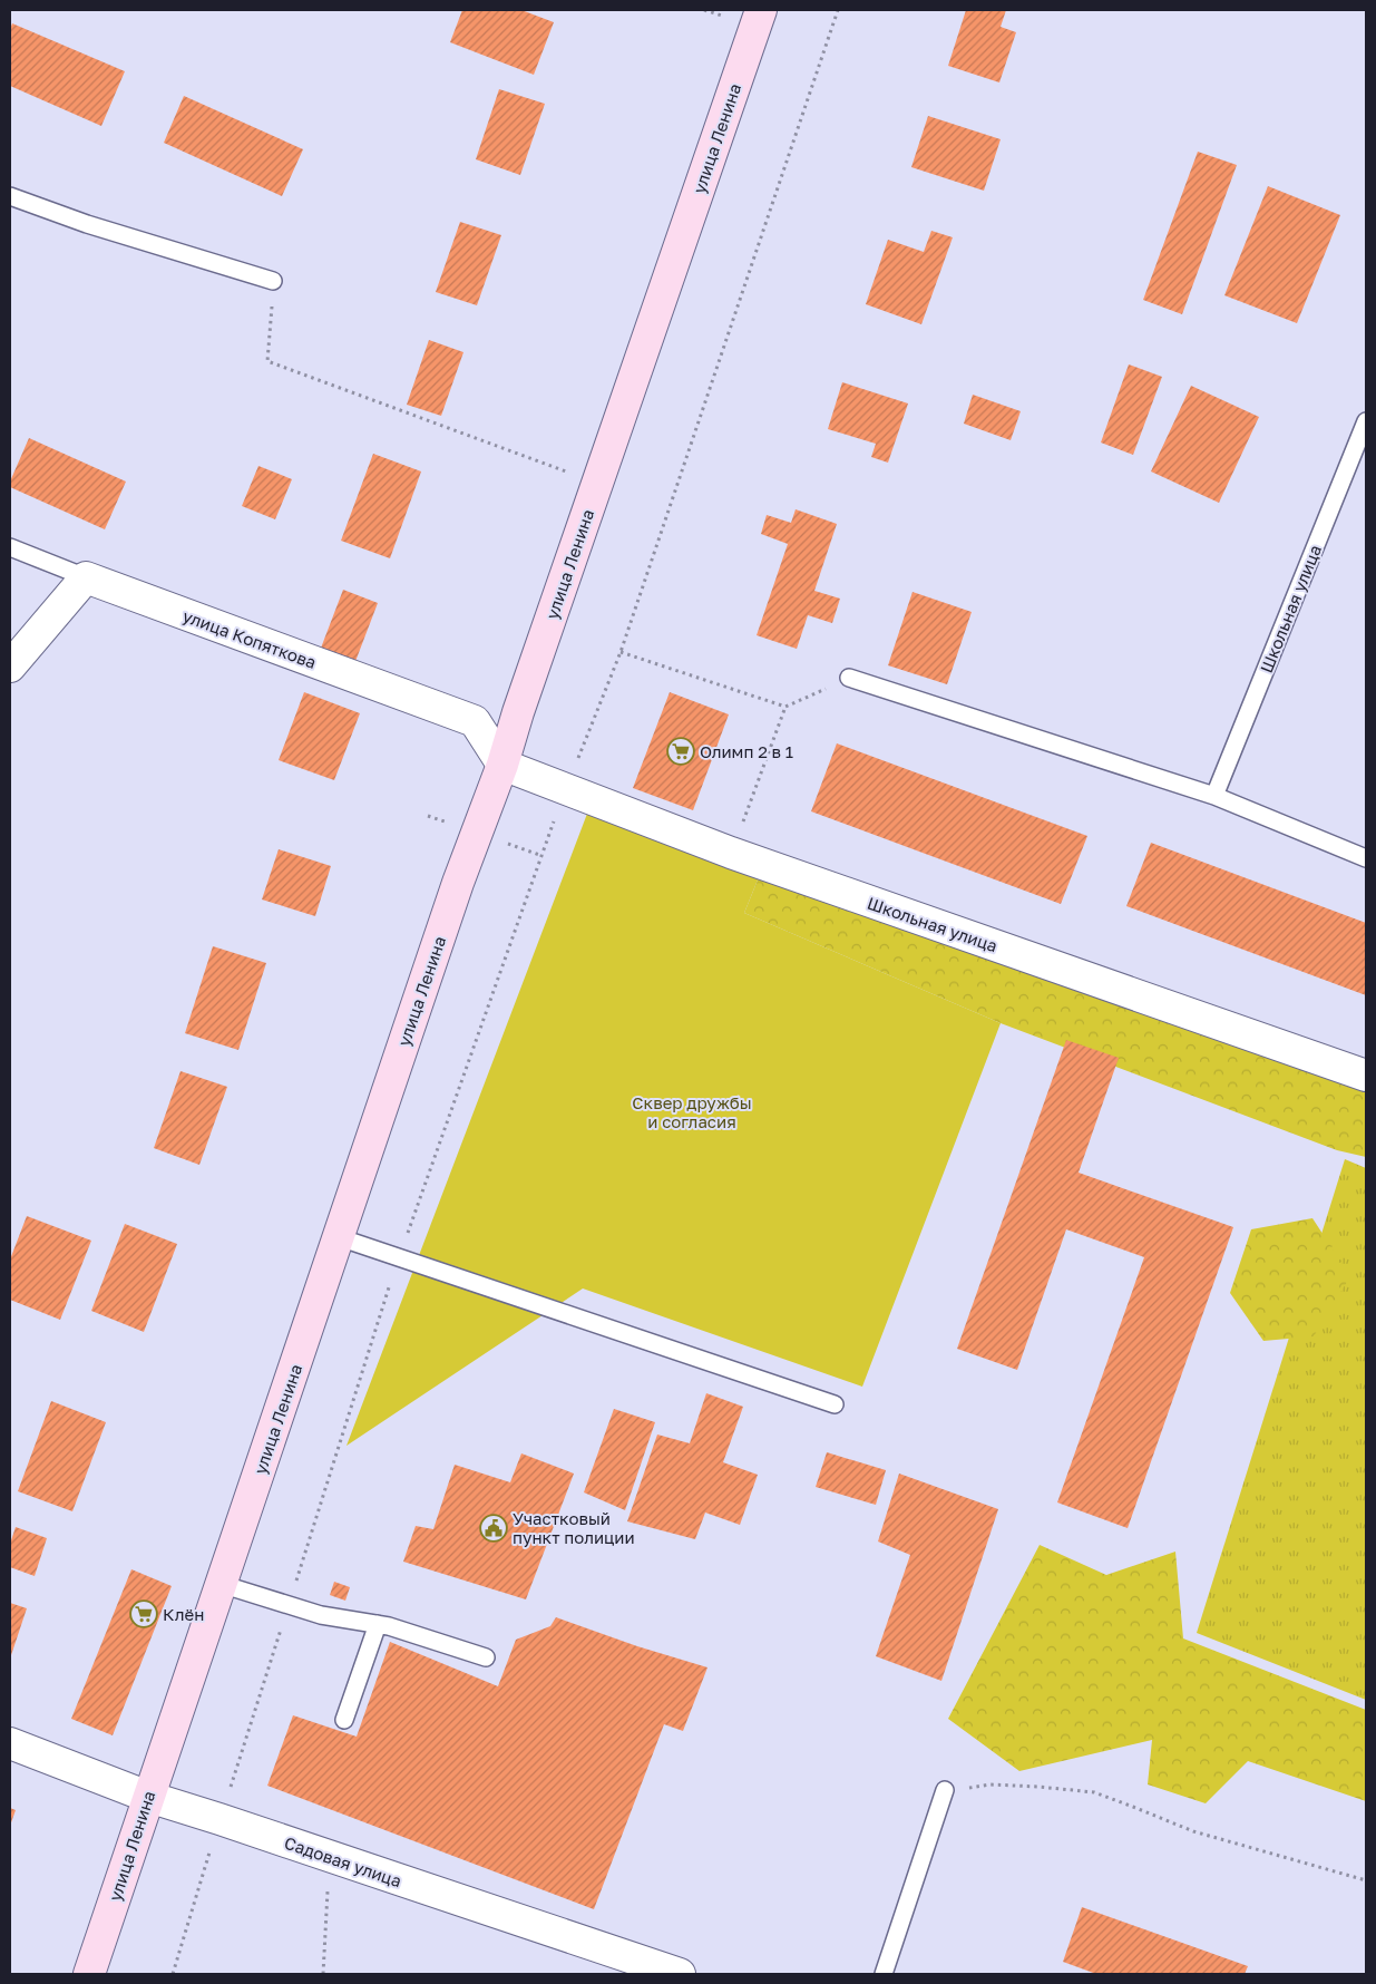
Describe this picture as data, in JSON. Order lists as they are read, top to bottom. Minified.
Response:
{"streets":{"main road":["улица Ленина"],"street":["Школьная улица","улица Копяткова","Садовая улица"]},"crossings":[["улица Ленина","Школьная улица"],["улица Ленина","улица Копяткова"],["улица Ленина","Садовая улица"],["Школьная улица","улица Копяткова"]],"parks":["Сквер дружбы и согласия"],"places":{"supermarket":["Олимп 2 в 1","Клён"],"public building":["Участковый пункт полиции"]}}
